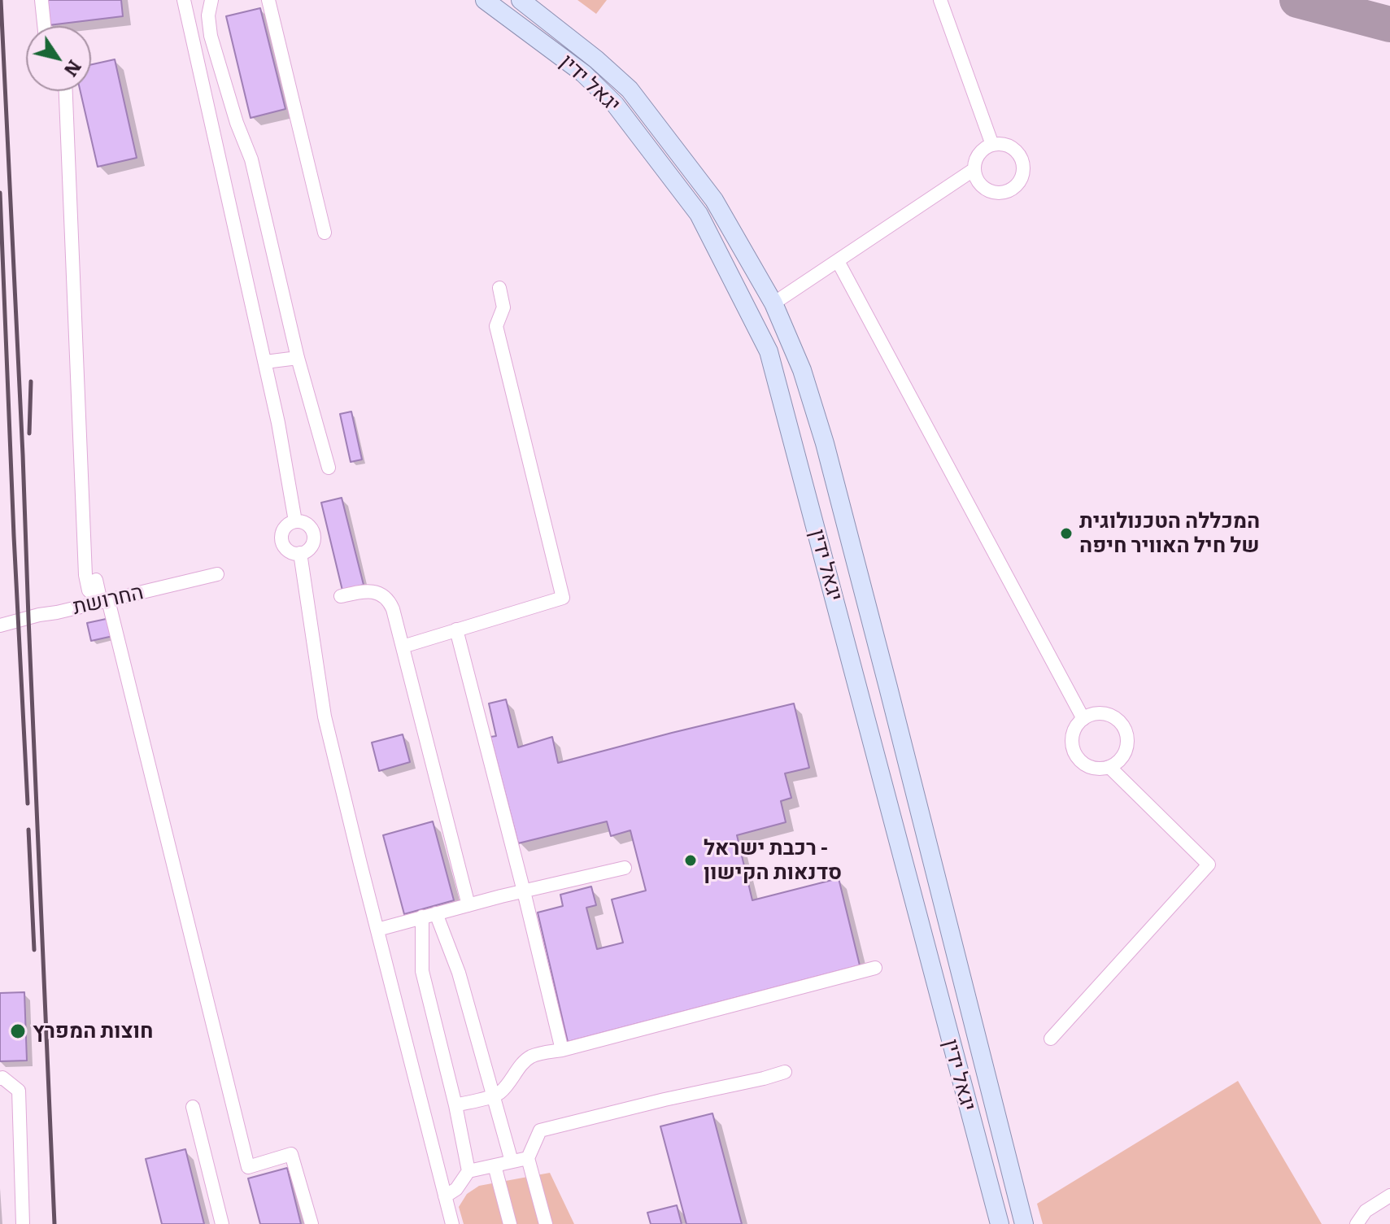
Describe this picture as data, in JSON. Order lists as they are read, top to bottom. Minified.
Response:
{"streets":{"main road":["יגאל ידין"],"street":["החרושת"]},"places":["המכללה הטכנולוגית של חיל האוויר חיפה","רכבת ישראל - סדנאות הקישון","חוצות המפרץ"],"north":"bottom right"}
